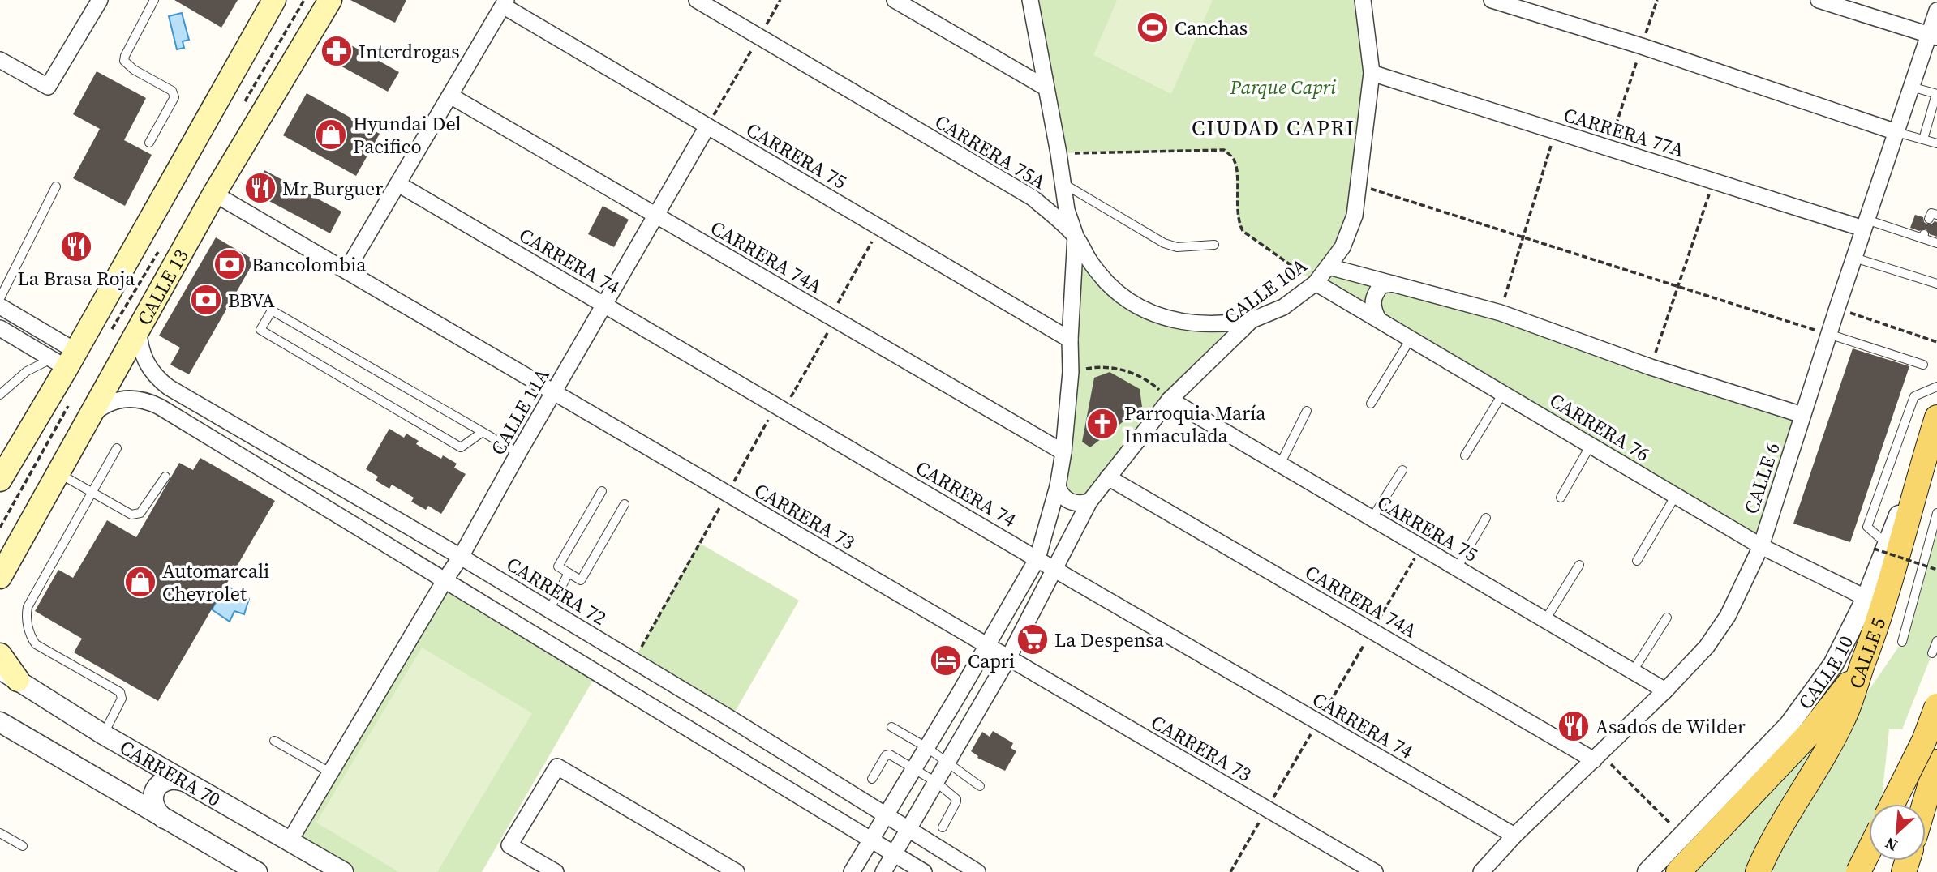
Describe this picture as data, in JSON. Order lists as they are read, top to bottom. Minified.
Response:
{"streets":{"main road":["CALLE 13","CALLE 5","CALLE 10"],"street":["CARRERA 77A","CARRERA 75A","CARRERA 75","CARRERA 74A","CARRERA 74","CALLE 10A","CALLE 11A","CARRERA 76","CALLE 6","CARRERA 73","CARRERA 72","CARRERA 70"]},"crossings":[["CARRERA 77A","CALLE 10A"],["CARRERA 77A","CALLE 6"],["CARRERA 75A","CALLE 10A"],["CARRERA 75","CALLE 10A"],["CARRERA 75","CALLE 11A"],["CARRERA 75","CALLE 6"],["CARRERA 74A","CALLE 10A"],["CARRERA 74A","CALLE 11A"],["CARRERA 74A","CALLE 6"],["CARRERA 74","CALLE 10A"],["CARRERA 74","CALLE 11A"],["CARRERA 74","CALLE 6"],["CALLE 13","CARRERA 73"],["CALLE 13","CARRERA 72"],["CALLE 10A","CARRERA 76"],["CALLE 10A","CARRERA 73"],["CALLE 10A","CARRERA 72"],["CALLE 11A","CARRERA 73"],["CALLE 11A","CARRERA 72"],["CALLE 11A","CARRERA 70"],["CARRERA 76","CALLE 6"],["CARRERA 76","CALLE 10"],["CALLE 5","CALLE 10"]],"districts":["CIUDAD CAPRI"],"parks":["Parque Capri"],"places":{"sports":["Canchas"],"pharmacy":["Interdrogas"],"shop":["Hyundai Del Pacifico","Automarcali Chevrolet"],"restaurant":["Mr Burguer","La Brasa Roja","Asados de Wilder"],"bank":["Bancolombia","BBVA"],"church":["Parroquia María Inmaculada"],"supermarket":["La Despensa"],"hotel":["Capri"]},"north":"bottom left"}
